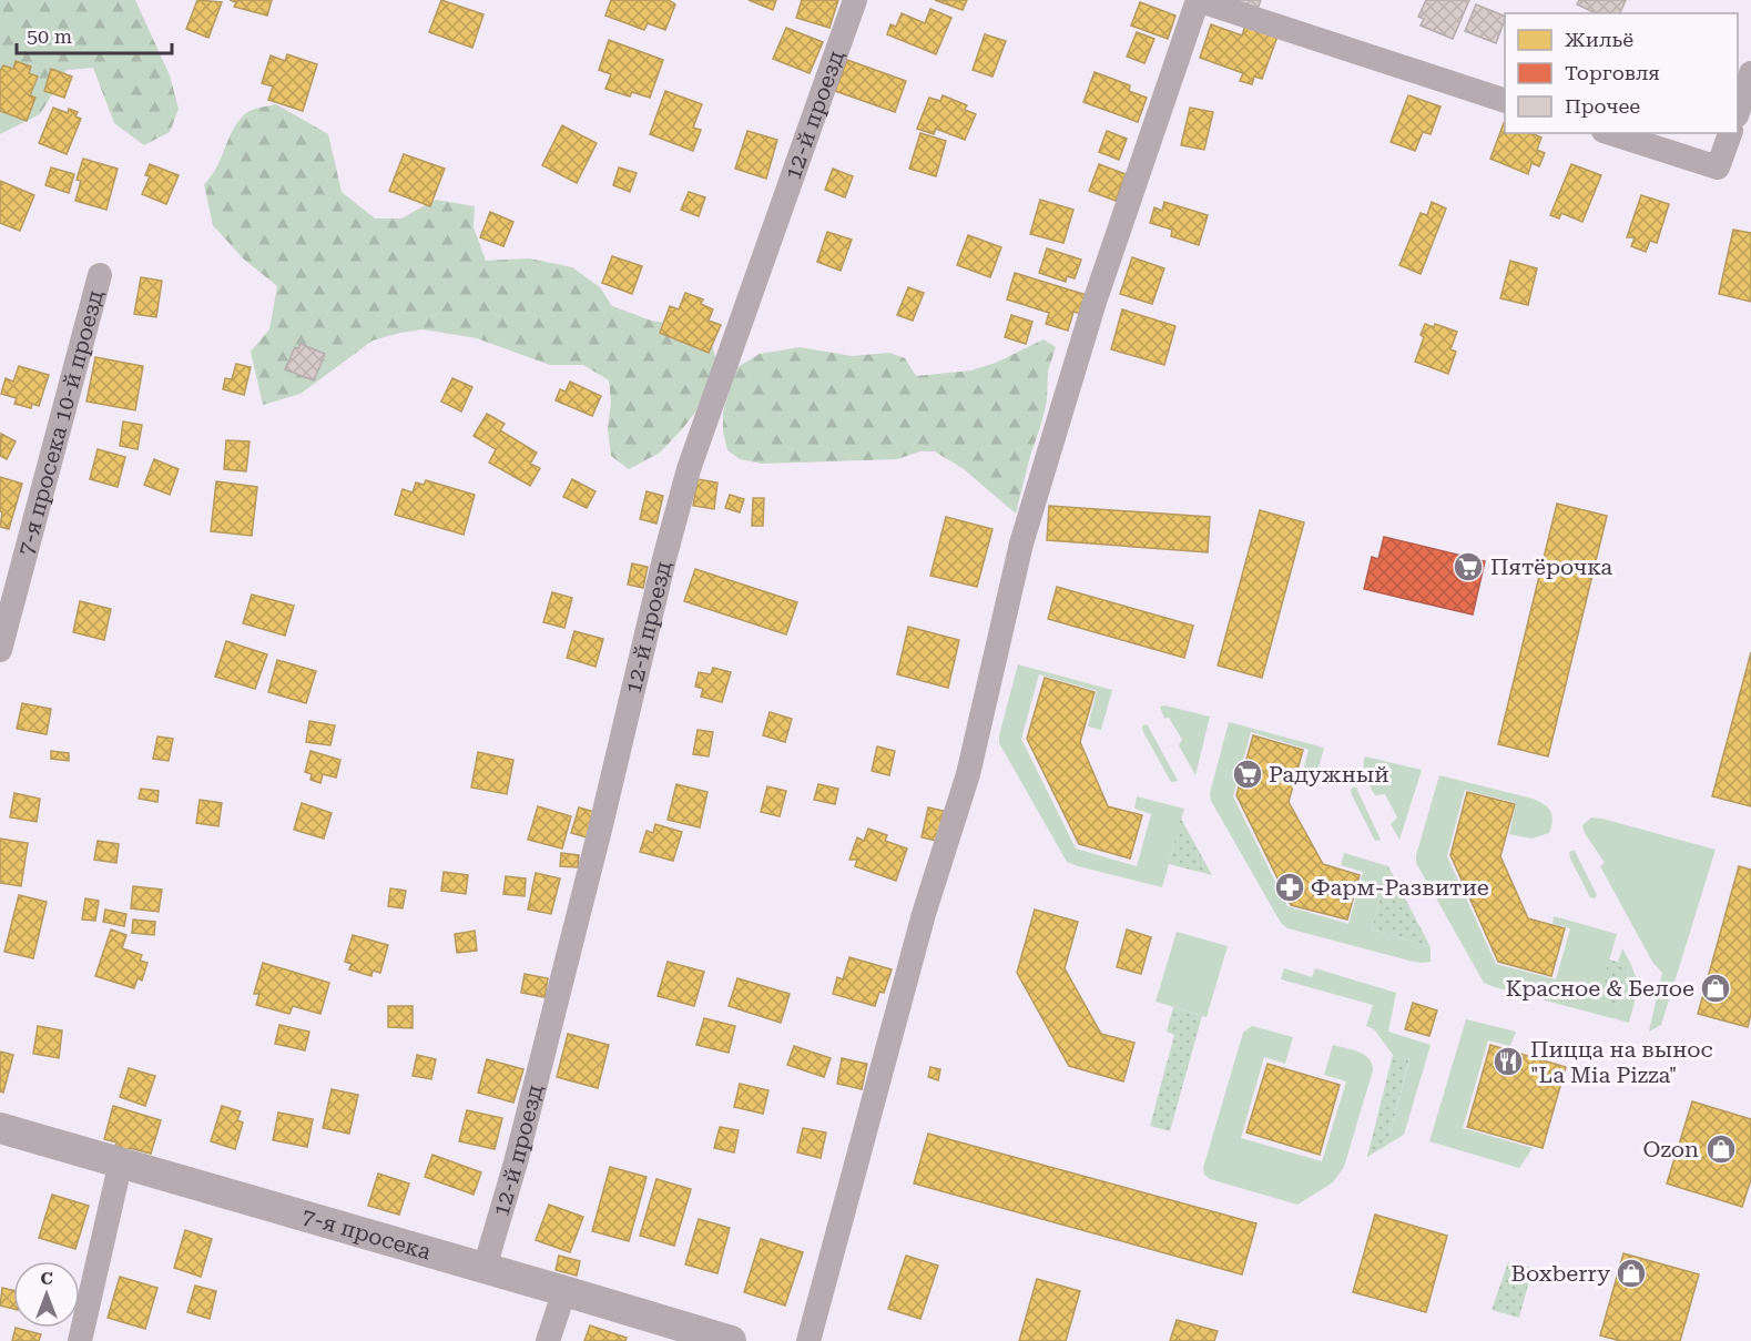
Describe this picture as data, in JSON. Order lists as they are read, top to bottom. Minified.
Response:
{"streets":{"street":["12-й проезд","7-я просека 10-й проезд","7-я просека"]},"crossings":[["12-й проезд","7-я просека"]],"places":{"supermarket":["Пятёрочка","Радужный"],"pharmacy":["Фарм-Развитие"],"shop":["Красное & Белое","Ozon","Boxberry"],"restaurant":["Пицца на вынос \"La Mia Pizza\""]},"legend":["Жильё","Торговля","Прочее"],"scale_bar":"50 m","north":"top"}
